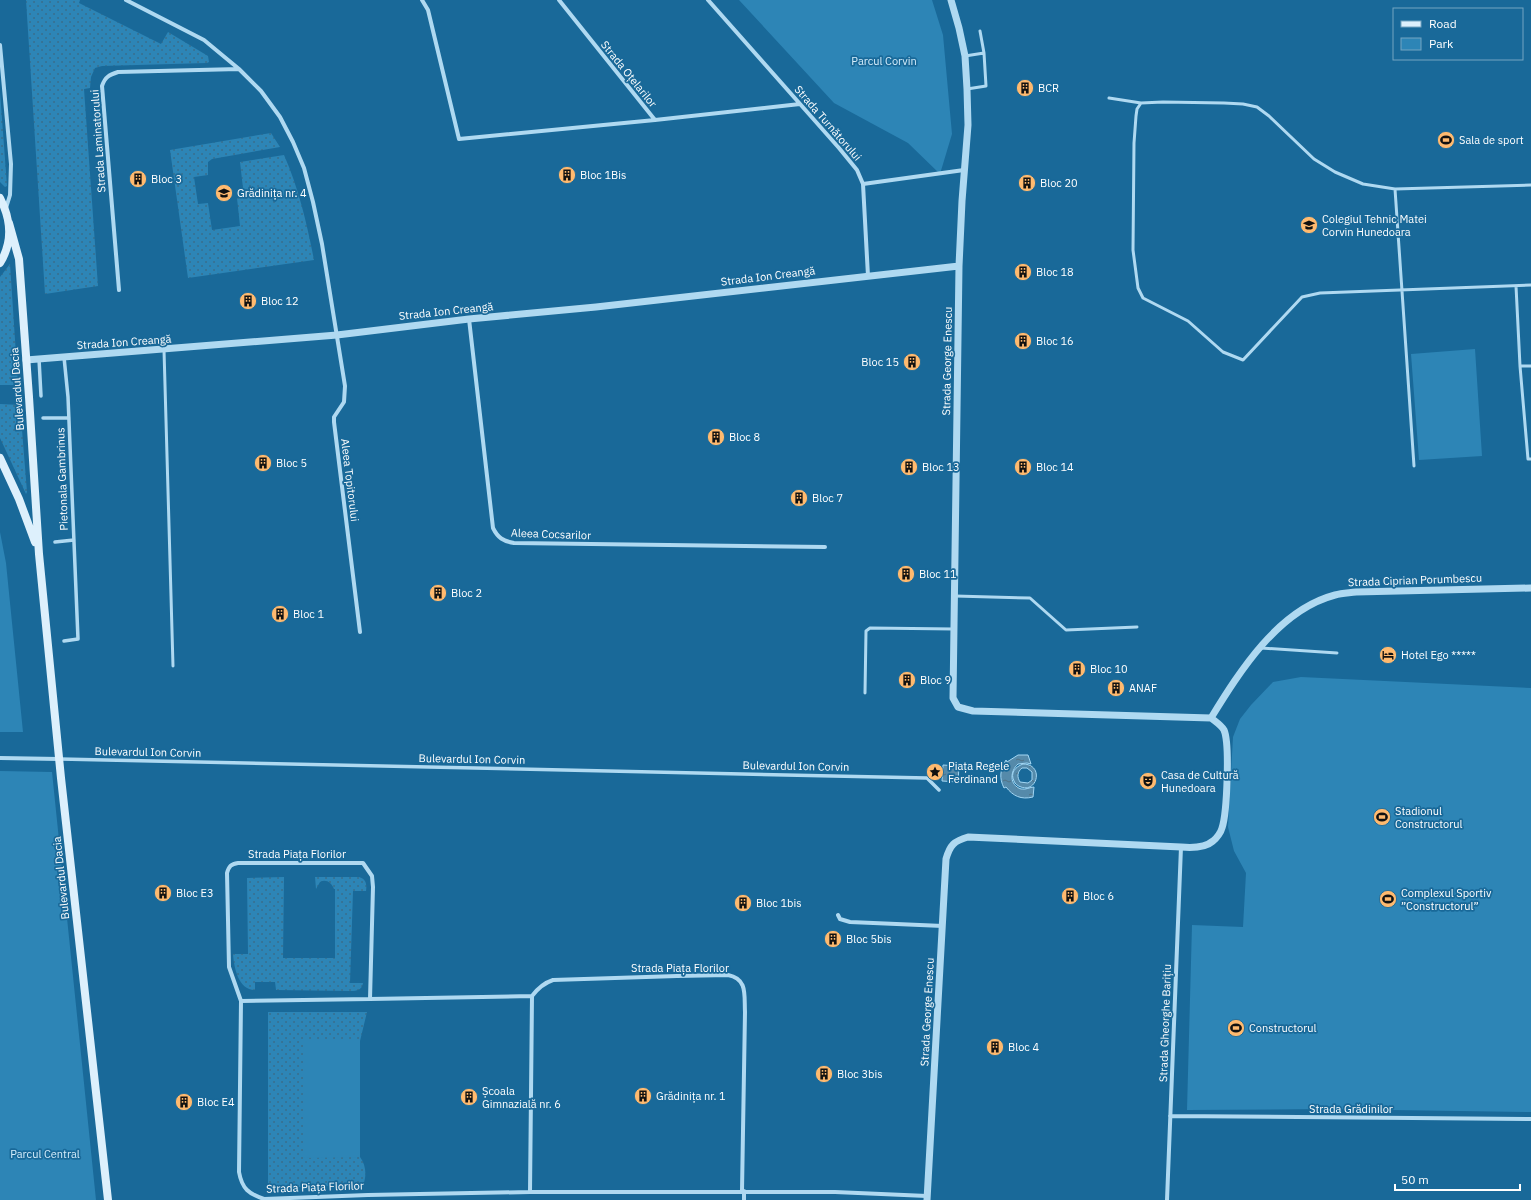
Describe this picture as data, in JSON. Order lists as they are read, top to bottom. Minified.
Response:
{"streets":{"main road":["Bulevardul Dacia"],"street":["Strada Oțelarilor","Strada Turnătorului","Strada Laminatorului","Strada Ion Creangă","Strada George Enescu","Pietonala Gambrinus","Aleea Topitorului","Aleea Cocsarilor","Strada Ciprian Porumbescu","Bulevardul Ion Corvin","Strada Piața Florilor","Strada Gheorghe Barițiu","Strada Grădinilor"]},"crossings":[["Strada Oțelarilor","Strada Turnătorului"],["Strada Ion Creangă","Strada George Enescu"],["Strada Ion Creangă","Bulevardul Dacia"],["Strada Ion Creangă","Pietonala Gambrinus"],["Strada Ion Creangă","Aleea Topitorului"],["Strada Ion Creangă","Aleea Cocsarilor"],["Strada George Enescu","Strada Ciprian Porumbescu"],["Strada George Enescu","Strada Piața Florilor"],["Strada George Enescu","Strada Gheorghe Barițiu"],["Bulevardul Dacia","Bulevardul Ion Corvin"],["Strada Gheorghe Barițiu","Strada Grădinilor"]],"parks":["Parcul Corvin","Parcul Central"],"places":{"building":["BCR","Bloc 1Bis","Bloc 3","Bloc 20","Bloc 18","Bloc 12","Bloc 16","Bloc 15","Bloc 8","Bloc 5","Bloc 13","Bloc 14","Bloc 7","Bloc 11","Bloc 2","Bloc 1","Bloc 10","Bloc 9","ANAF","Bloc E3","Bloc 6","Bloc 1bis","Bloc 5bis","Bloc 4","Bloc 3bis","Grădinița nr. 1","Școala Gimnazială nr. 6","Bloc E4"],"sports":["Sala de sport","Stadionul Constructorul","Complexul Sportiv ”Constructorul”","Constructorul"],"school or university":["Grădinița nr. 4","Colegiul Tehnic Matei Corvin Hunedoara"],"hotel":["Hotel Ego *****"],"place":["Piața Regele Ferdinand"],"theatre":["Casa de Cultură Hunedoara"]},"legend":["Road","Park"],"scale_bar":"50 m"}
